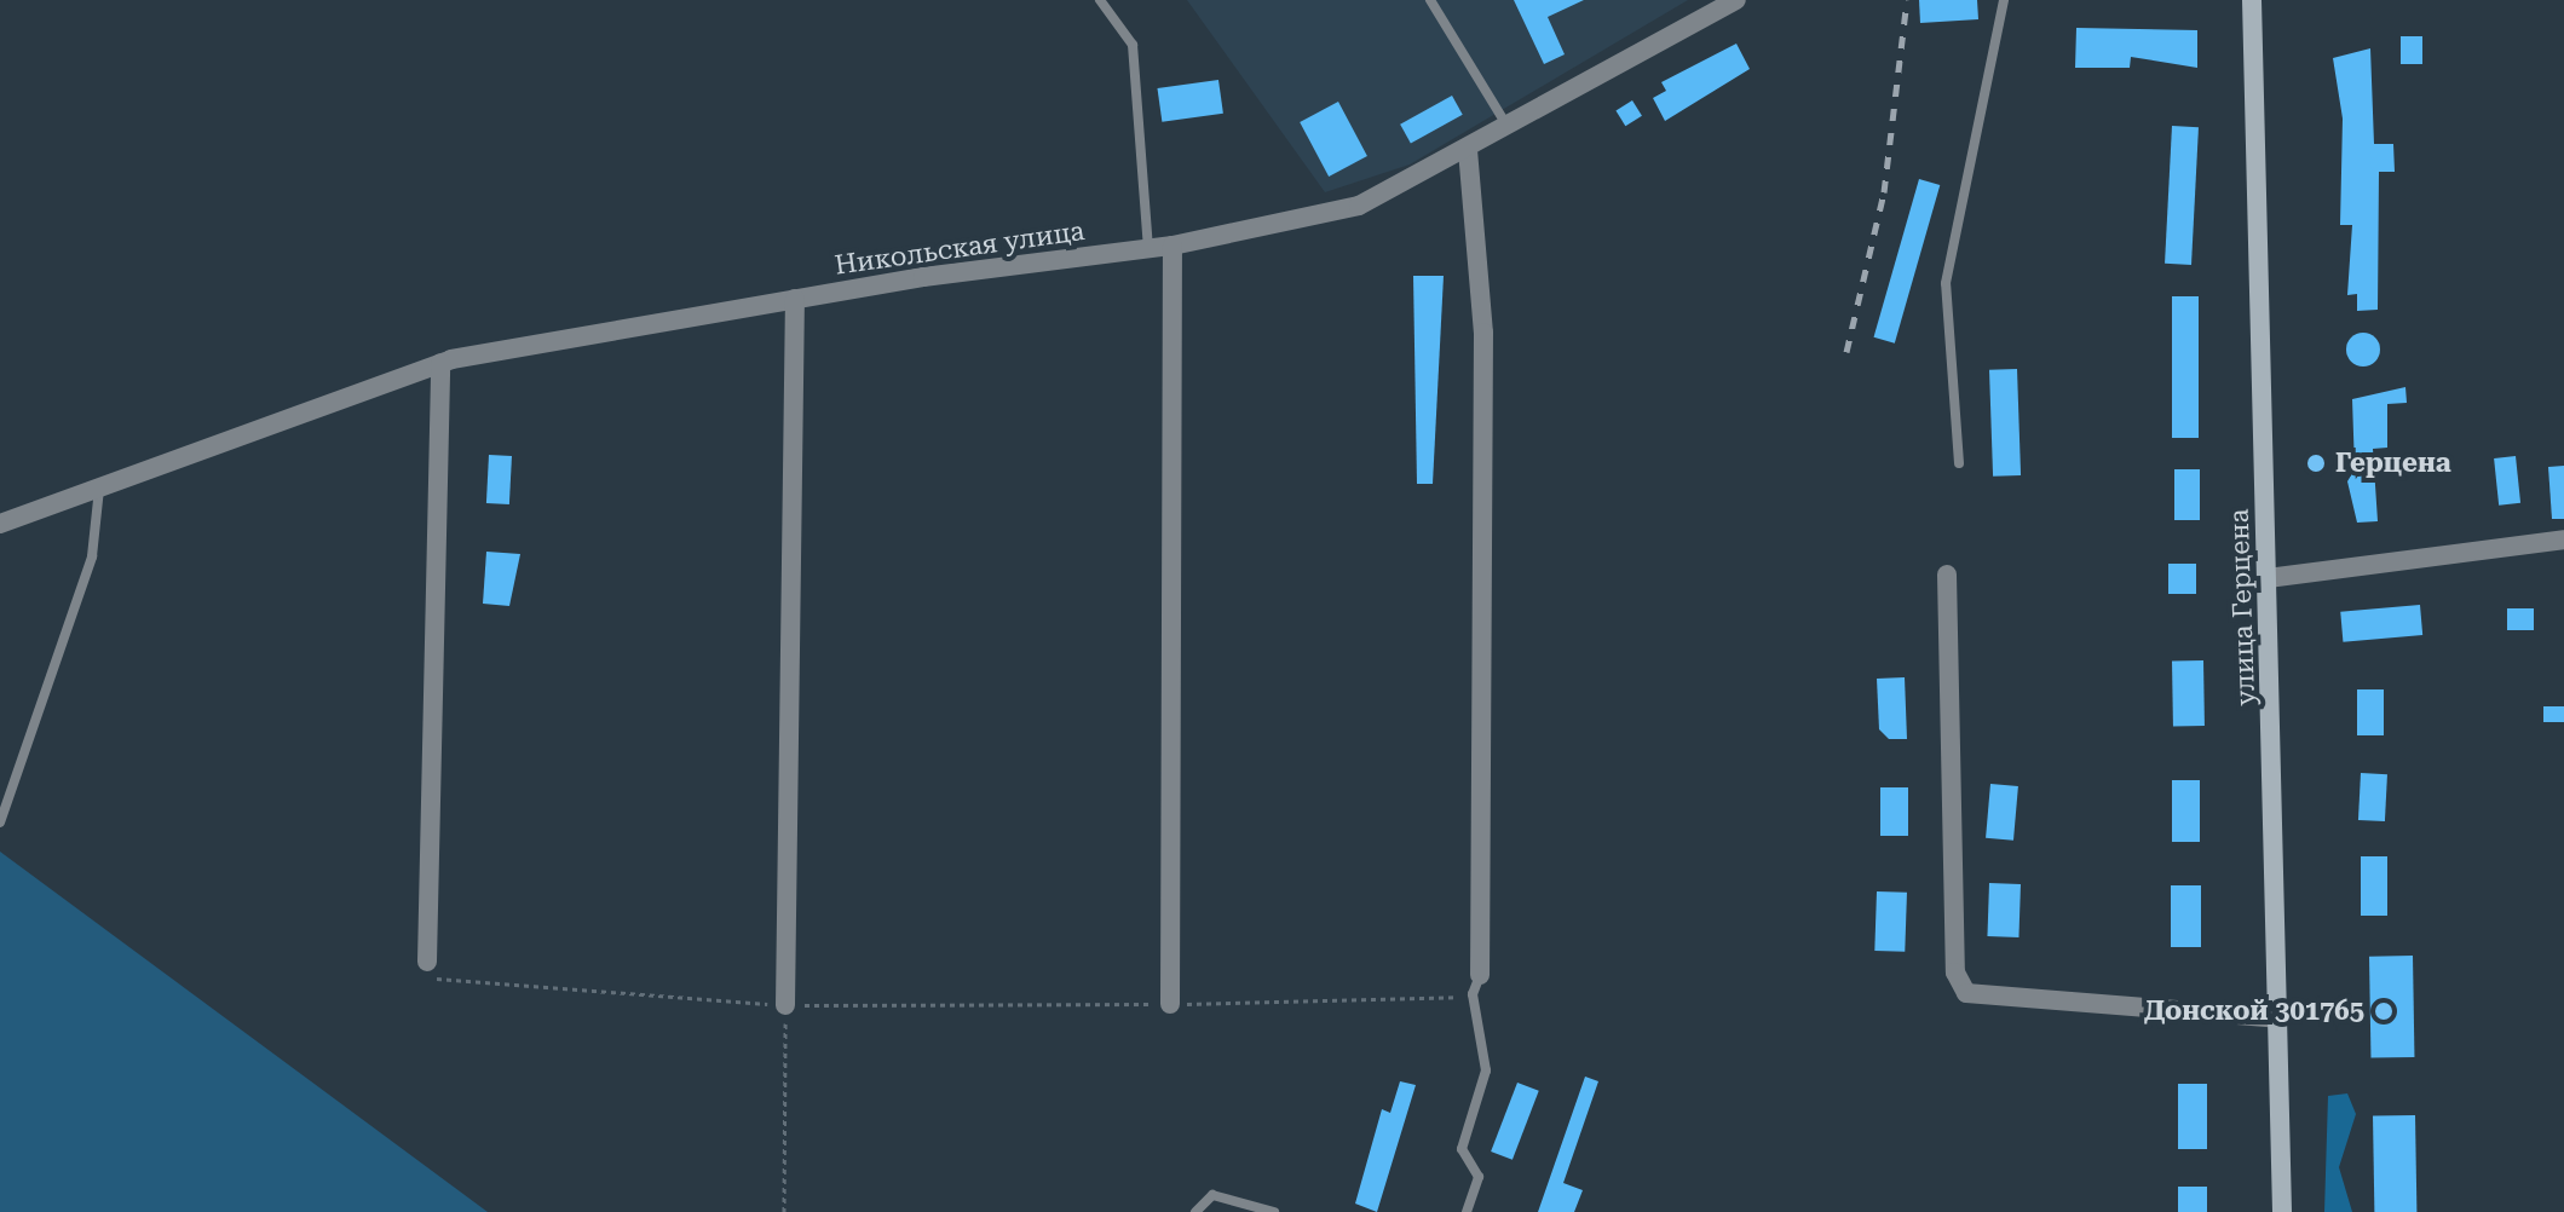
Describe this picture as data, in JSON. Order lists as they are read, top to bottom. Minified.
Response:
{"streets":{"main road":["улица Герцена"],"street":["Никольская улица"]},"places":["Герцена","Донской 301765"]}
